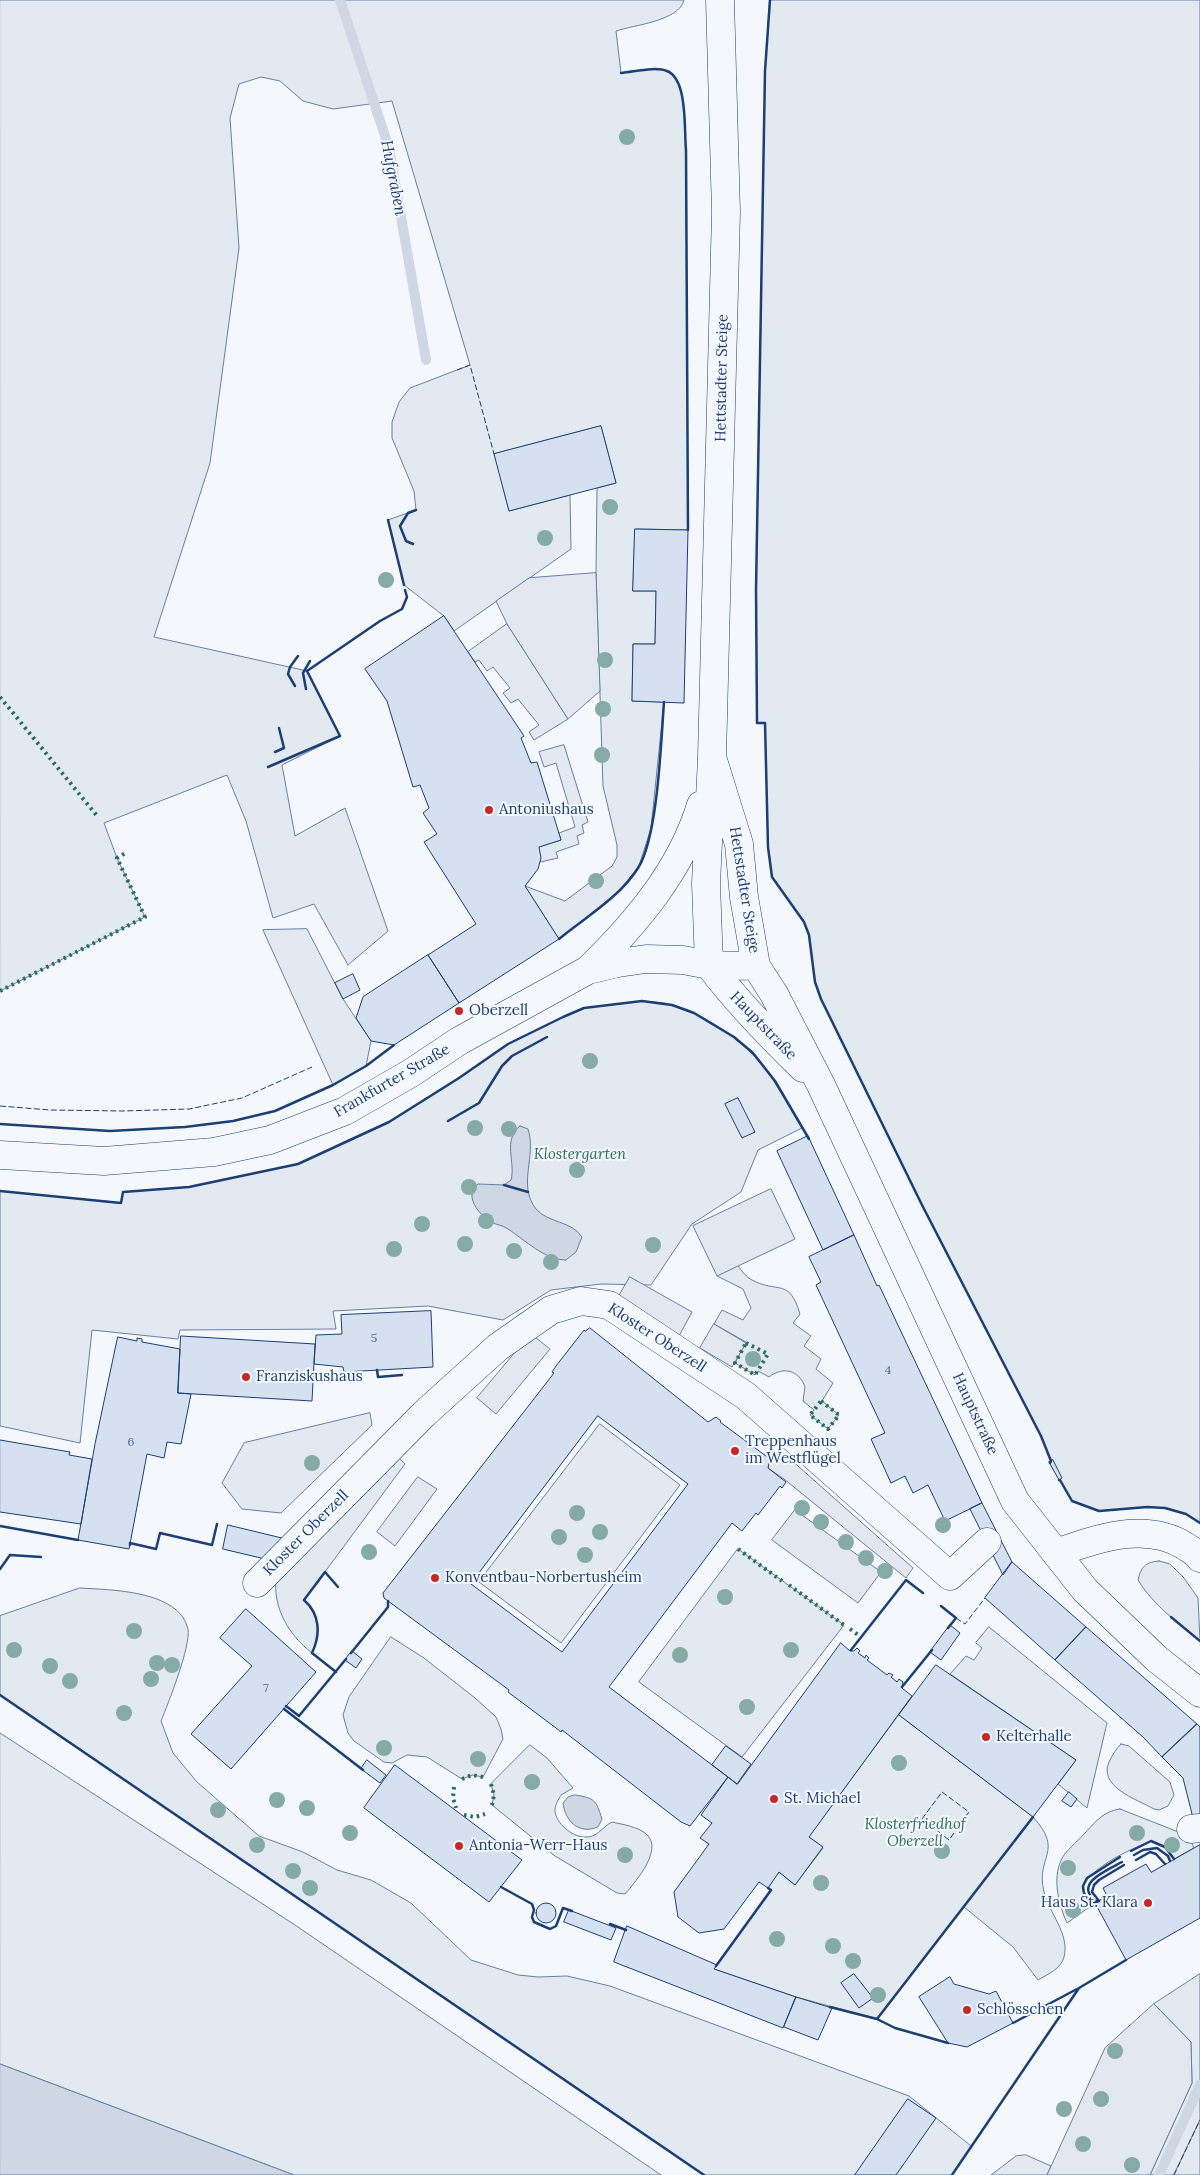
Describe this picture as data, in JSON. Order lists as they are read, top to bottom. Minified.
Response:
{"streets":{"main road":["Hettstadter Steige","Hauptstraße","Frankfurter Straße","Kloster Oberzell"]},"crossings":[["Hettstadter Steige","Hauptstraße"],["Hettstadter Steige","Frankfurter Straße"],["Hauptstraße","Frankfurter Straße"]],"water":["Hufgraben"],"parks":["Klostergarten","Klosterfriedhof Oberzell"],"places":["Antoniushaus","Oberzell","Franziskushaus","Treppenhaus im Westflügel","Konventbau-Norbertusheim","Kelterhalle","St. Michael","Antonia-Werr-Haus","Haus St. Klara","Schlösschen"],"house_numbers":["5","4","6","7"]}
